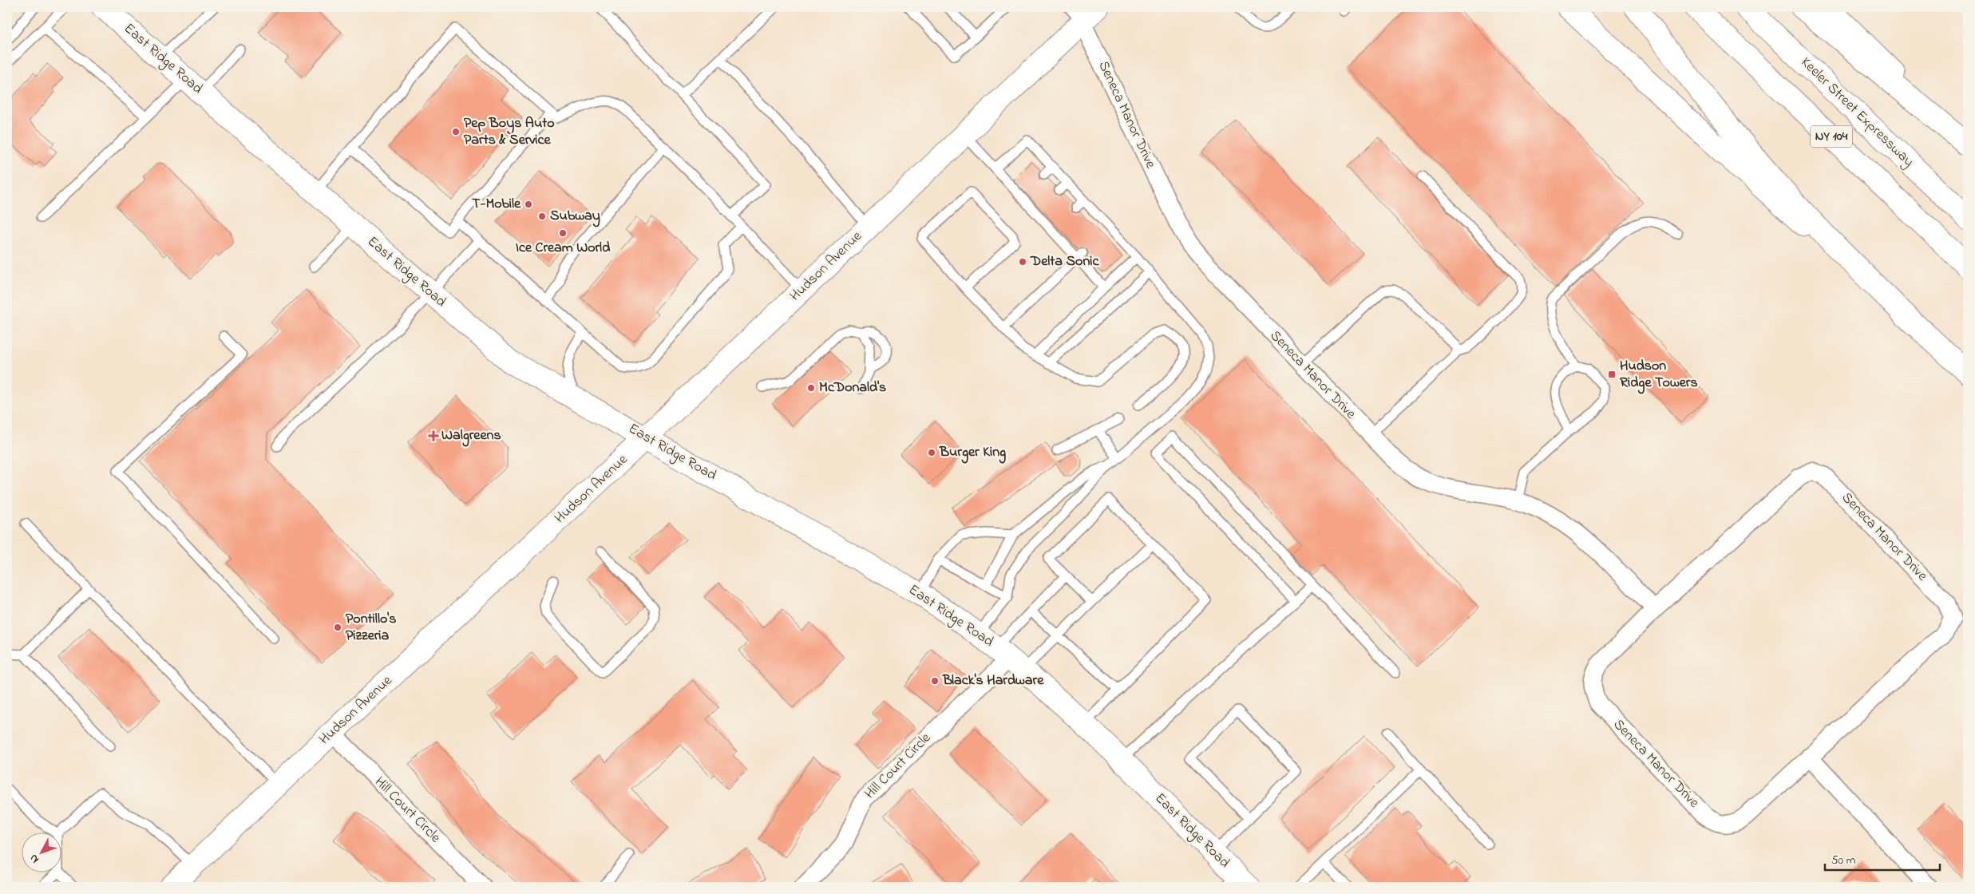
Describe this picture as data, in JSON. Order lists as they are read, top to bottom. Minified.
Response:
{"streets":{"main road":["East Ridge Road","Keeler Street Expressway","NY 104","Hudson Avenue"],"street":["Seneca Manor Drive","Hill Court Circle"]},"crossings":[["East Ridge Road","Hudson Avenue"],["East Ridge Road","Hill Court Circle"],["Seneca Manor Drive","Hudson Avenue"],["Hudson Avenue","Hill Court Circle"]],"places":{"other":["Pep Boys Auto Parts & Service","T-Mobile","Subway","Ice Cream World","Delta Sonic","McDonald's","Burger King","Pontillo's Pizzeria","Black's Hardware"],"transit":["Hudson Ridge Towers"],"health":["Walgreens"]},"scale_bar":"50 m","north":"bottom left"}
